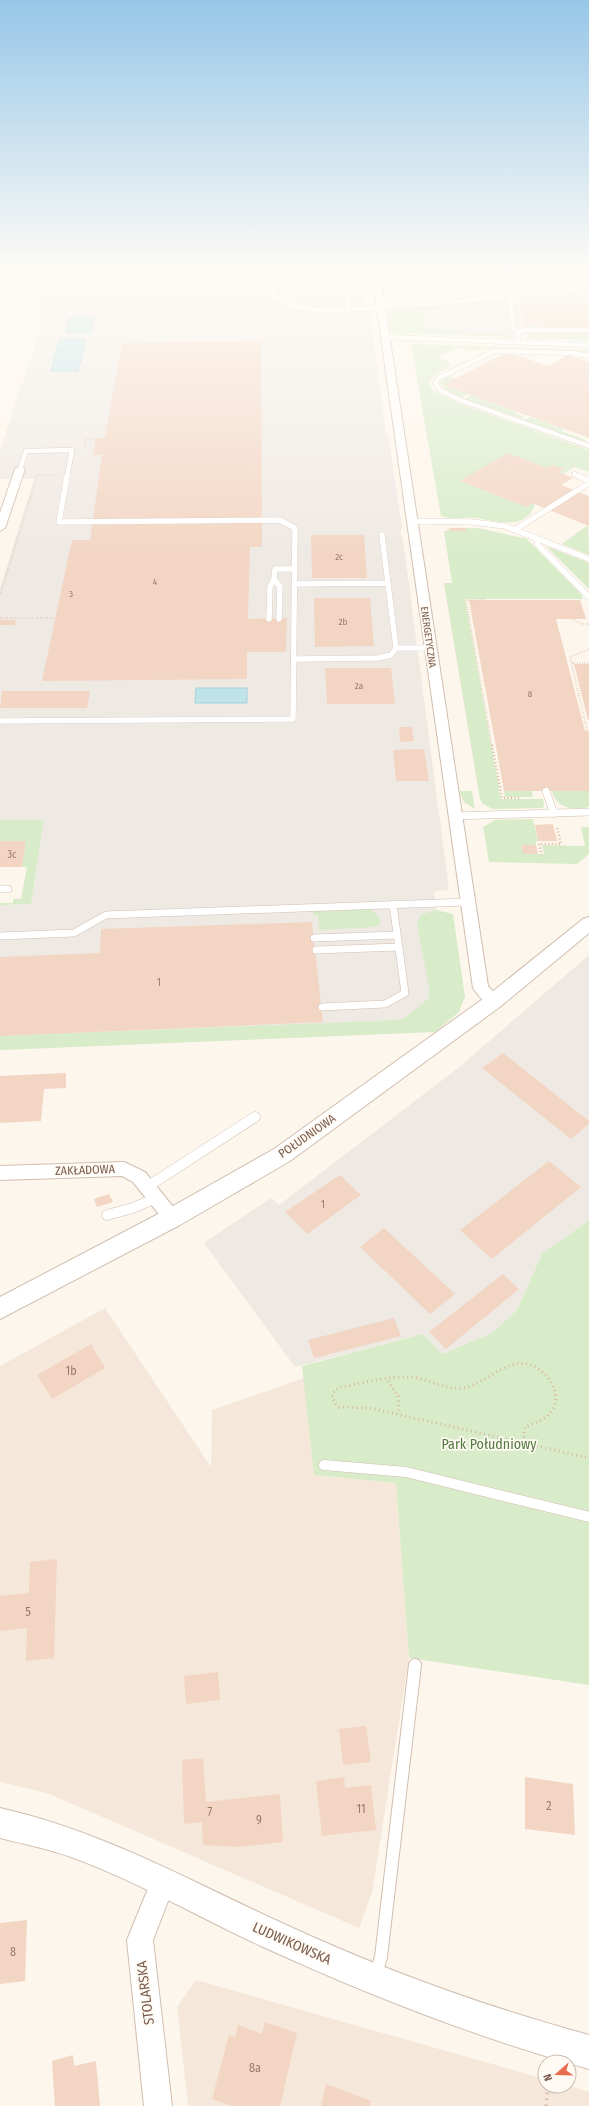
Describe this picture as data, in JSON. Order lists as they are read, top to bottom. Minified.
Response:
{"streets":{"street":["ENERGETYCZNA","POŁUDNIOWA","ZAKŁADOWA","LUDWIKOWSKA","STOLARSKA"]},"crossings":[["ENERGETYCZNA","POŁUDNIOWA"],["POŁUDNIOWA","ZAKŁADOWA"],["LUDWIKOWSKA","STOLARSKA"]],"parks":["Park Południowy"],"house_numbers":["2c","4","3","2b","2a","8","3c","1","1","1b","5","2","11","7","9","8","8a"],"north":"left"}
